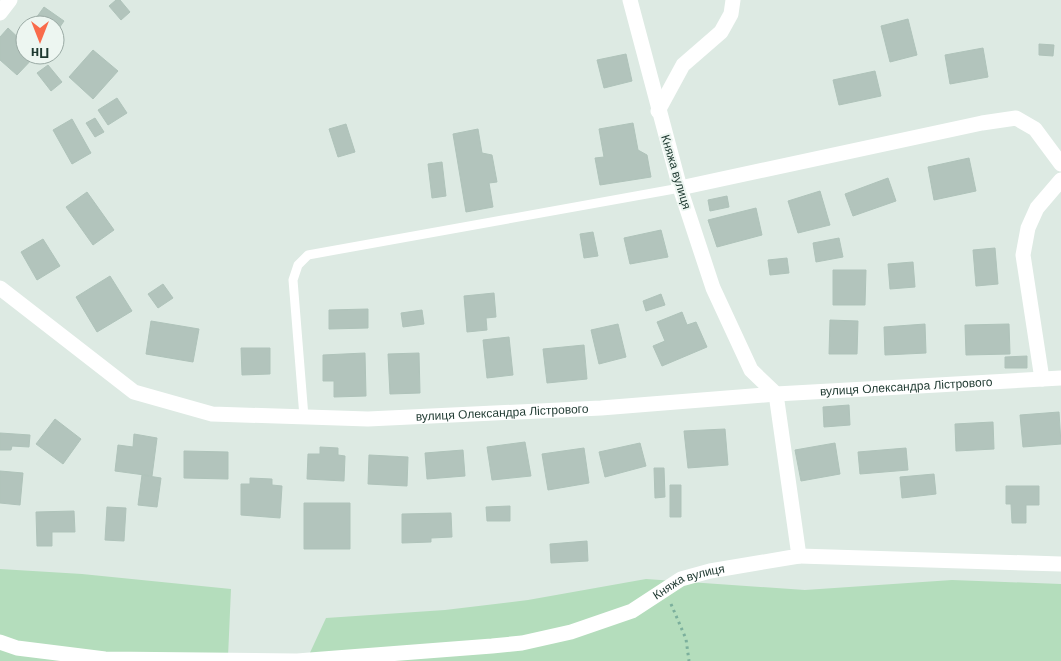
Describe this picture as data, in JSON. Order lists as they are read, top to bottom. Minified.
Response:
{"streets":{"street":["Княжа вулиця","вулиця Олександра Лістрового"]},"crossings":[["Княжа вулиця","вулиця Олександра Лістрового"]],"north":"bottom"}
